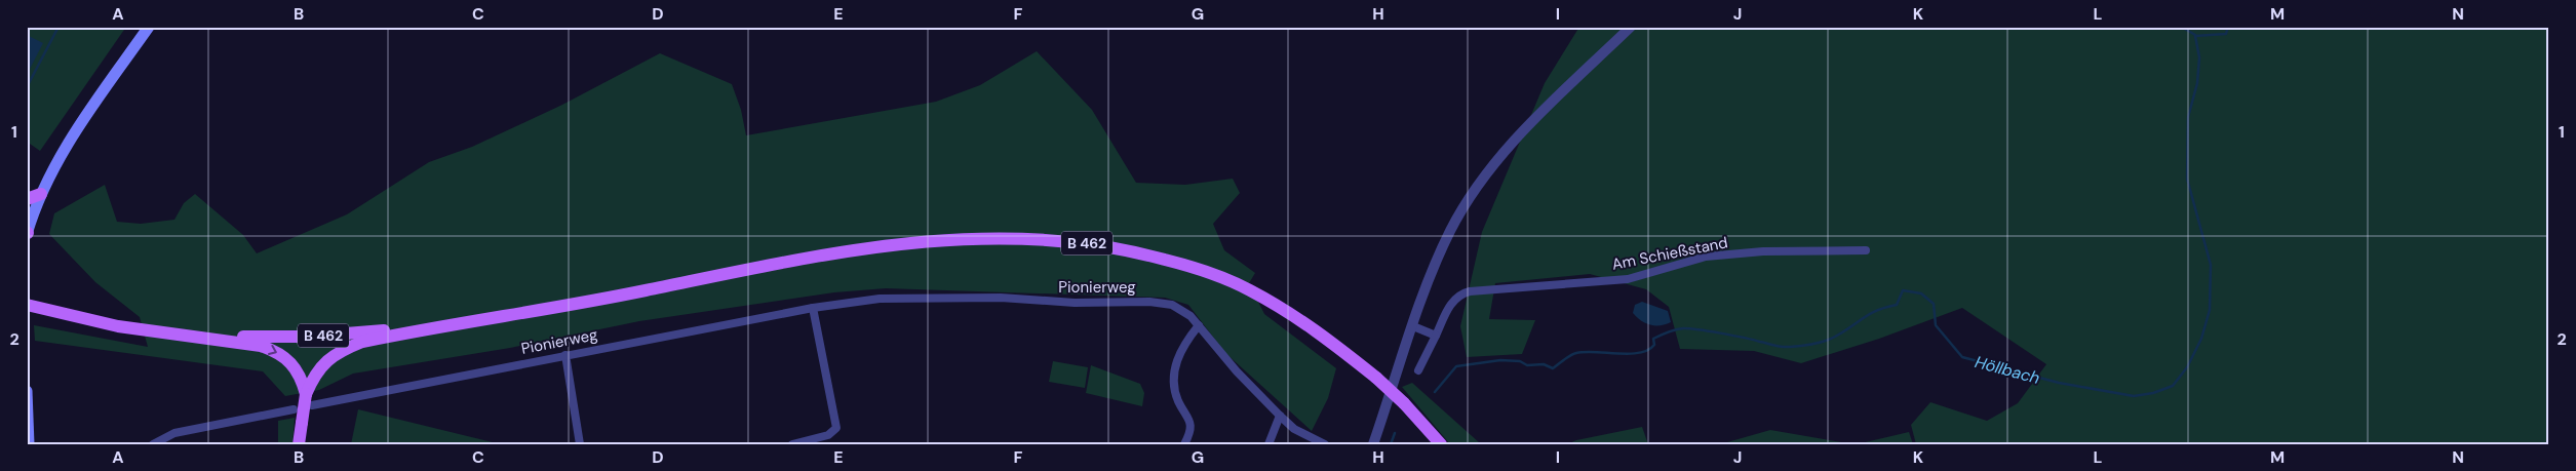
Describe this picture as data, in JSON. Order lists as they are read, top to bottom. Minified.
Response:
{"streets":{"main road":["B 462"],"street":["Am Schießstand","Pionierweg"]},"water":["Höllbach"],"grid":{"columns":["A","B","C","D","E","F","G","H","I","J","K","L","M","N"],"rows":["1","2"]}}
